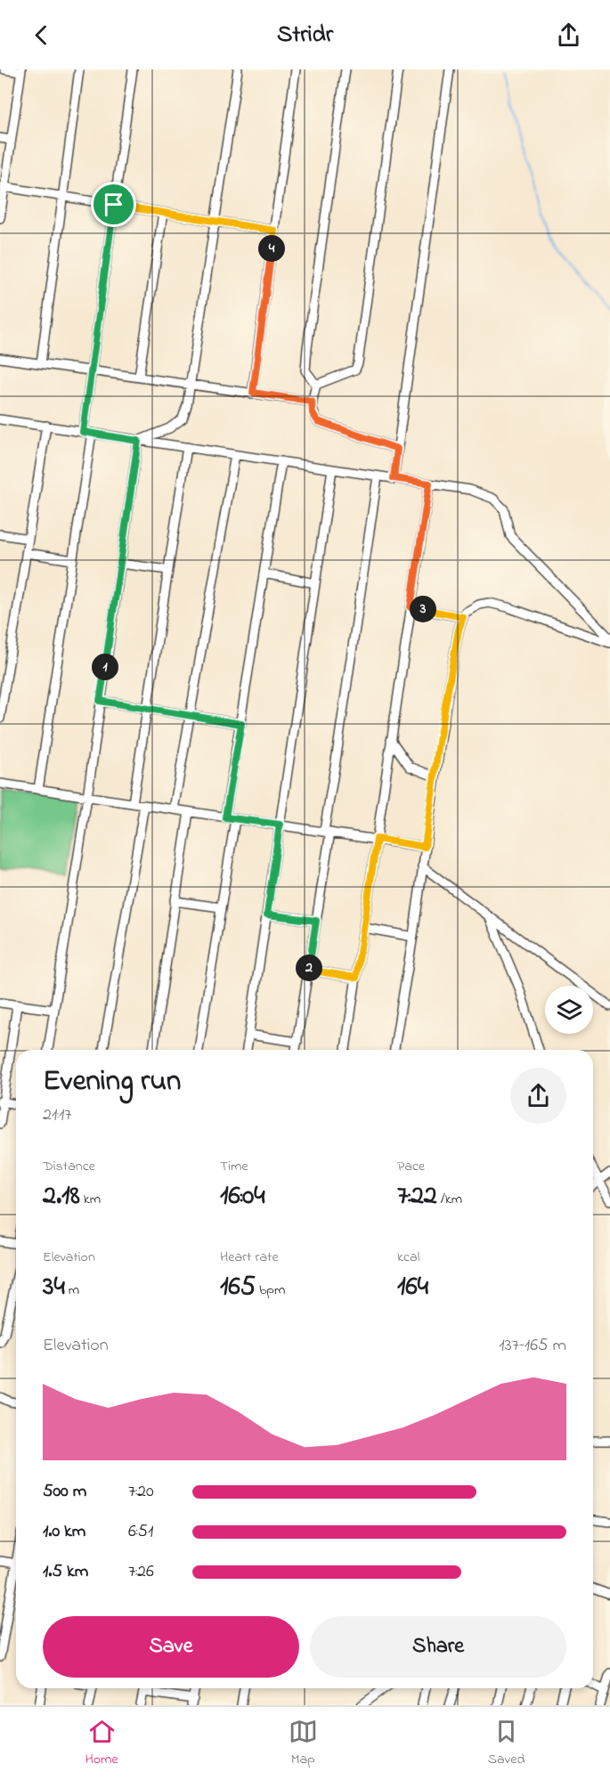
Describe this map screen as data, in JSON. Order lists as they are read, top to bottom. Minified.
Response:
{"page":{"header":"Stridr","pins":["4","3","1","2"],"heading":["Evening run","21:17"],"stats":[["Distance","2.18 km"],["Time","16:04"],["Pace","7:22 /km"],["Elevation","34 m"],["Heart rate","165 bpm"],["kcal","164"]],"chart":["Elevation","137–165 m"],"list":[{"name":"500 m","note":"7:20"},{"name":"1.0 km","note":"6:51"},{"name":"1.5 km","note":"7:26"}],"buttons":["Save","Share"],"tabs":["Home","Map","Saved"]}}
